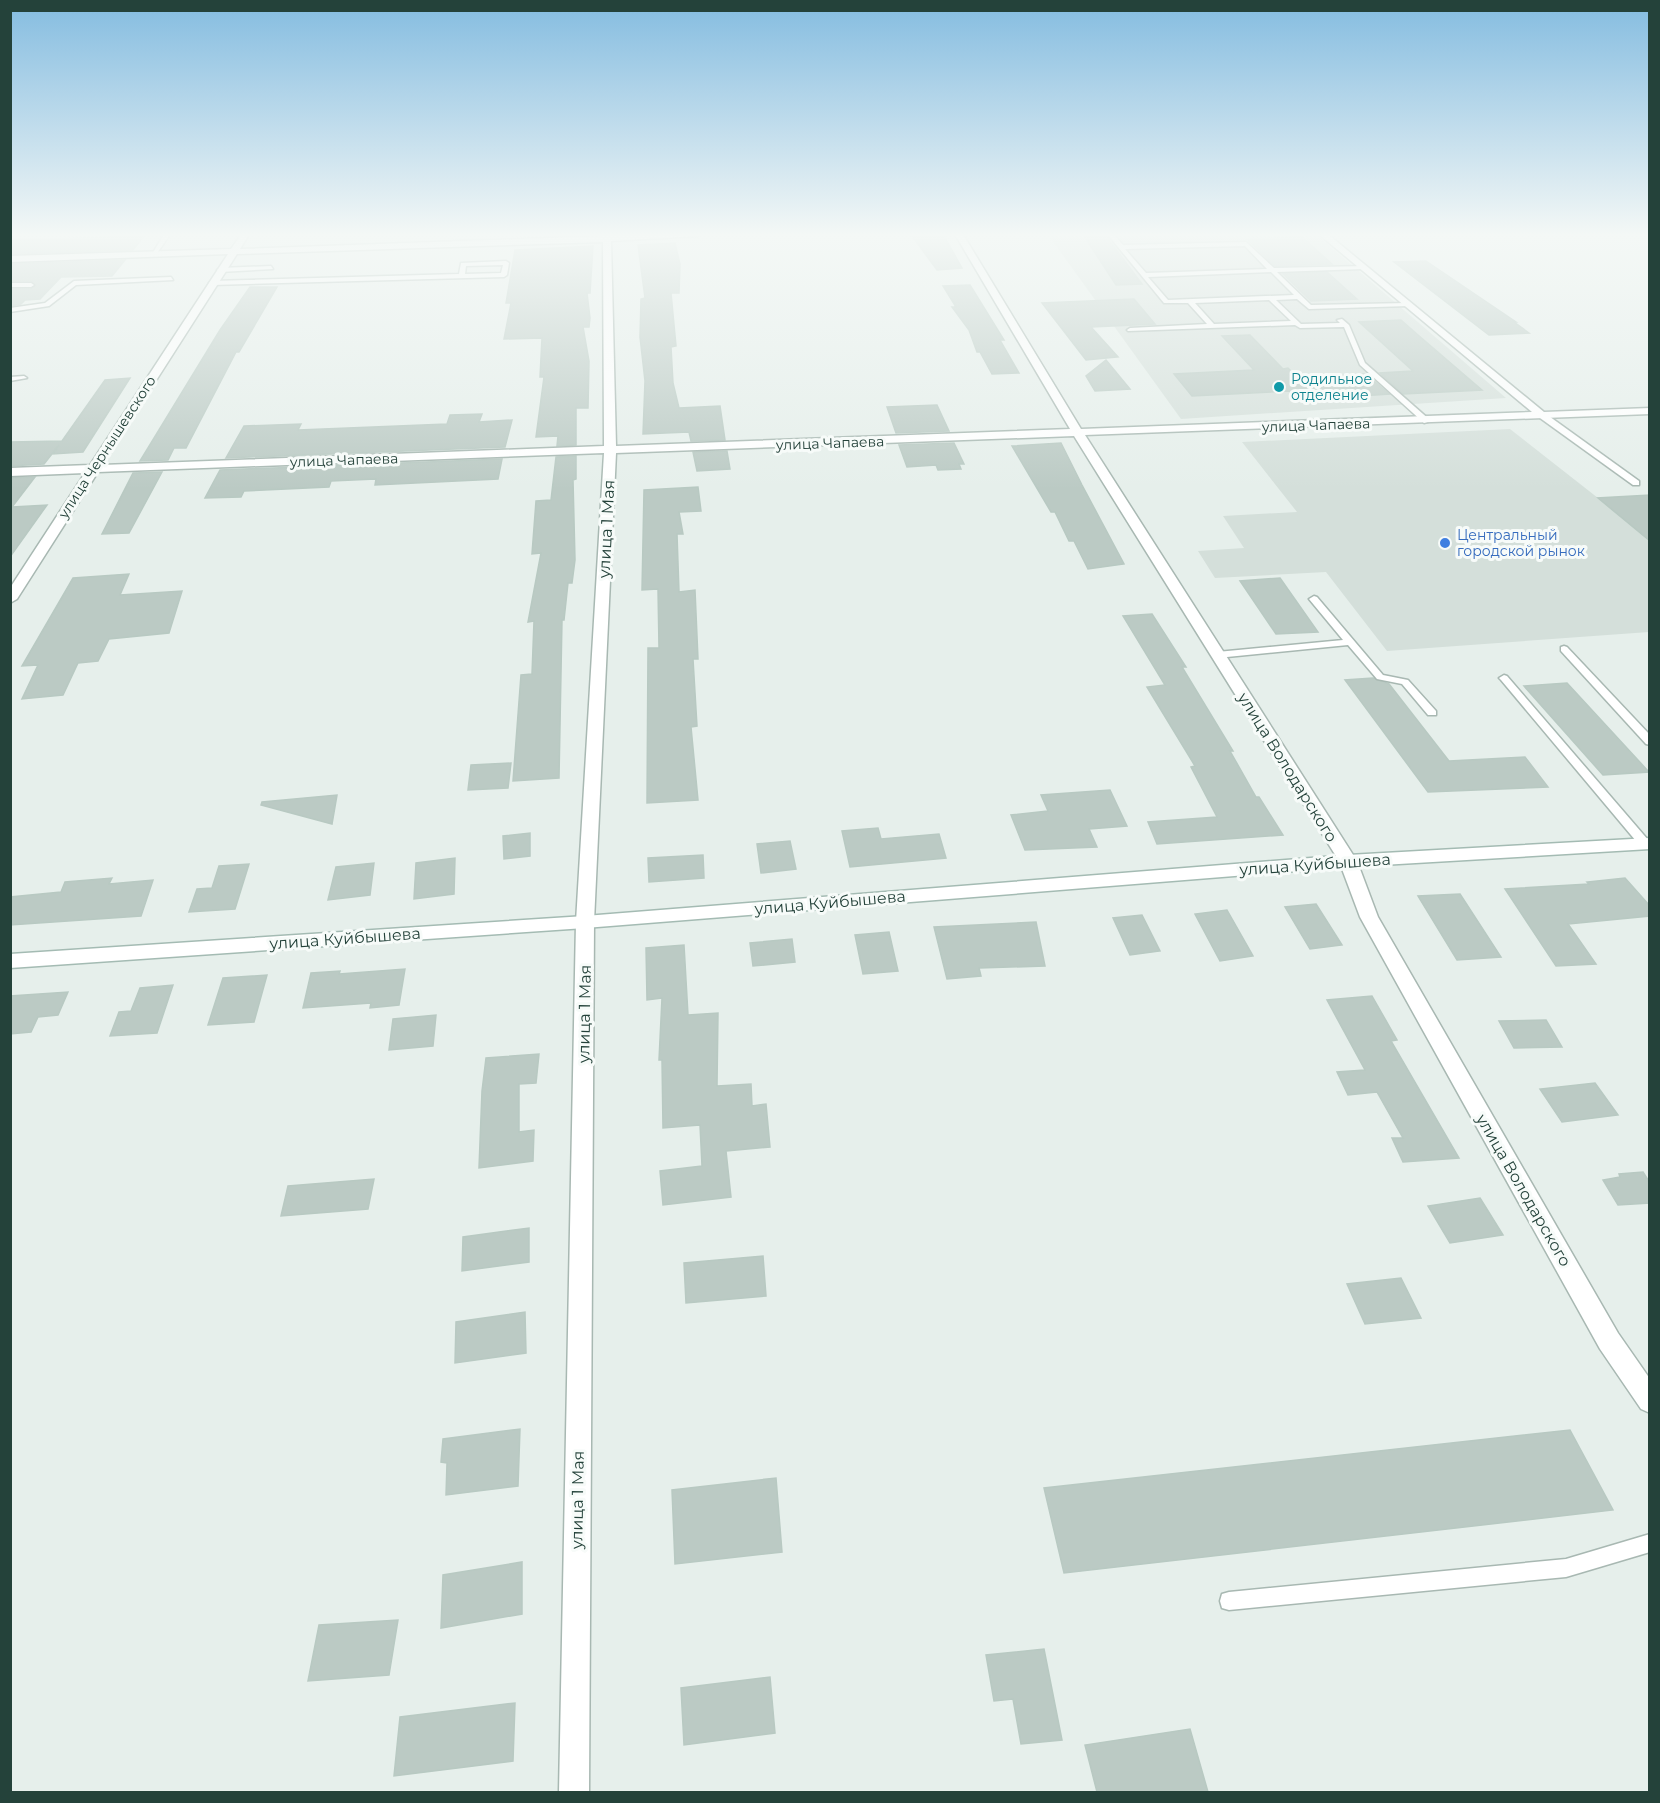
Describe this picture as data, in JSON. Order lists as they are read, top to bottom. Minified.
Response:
{"streets":{"street":["улица Чапаева","улица Чернышевского","улица 1 Мая","улица Володарского","улица Куйбышева"]},"crossings":[["улица Чапаева","улица Чернышевского"],["улица Чапаева","улица 1 Мая"],["улица Чапаева","улица Володарского"],["улица 1 Мая","улица Куйбышева"],["улица Володарского","улица Куйбышева"]],"places":["Родильное отделение","Центральный городской рынок"]}
